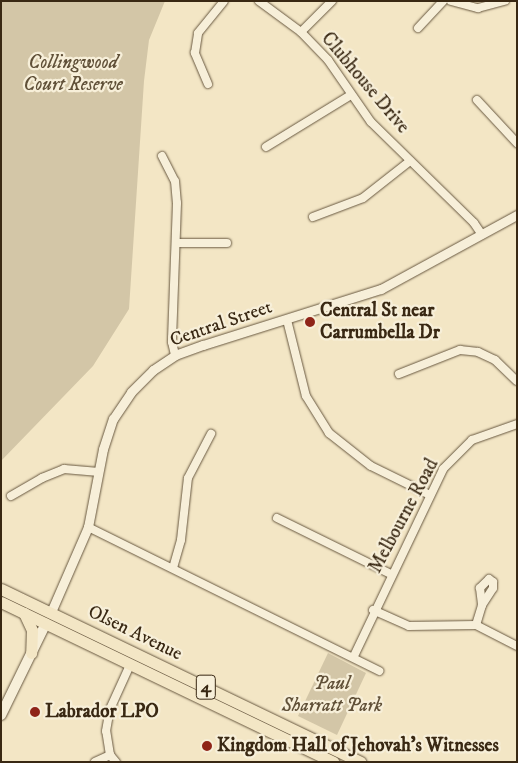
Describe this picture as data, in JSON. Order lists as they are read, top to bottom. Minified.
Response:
{"streets":{"main road":["Central Street","Olsen Avenue","4"],"street":["Clubhouse Drive","Melbourne Road"]},"crossings":[["Clubhouse Drive","Central Street"],["Central Street","Olsen Avenue"]],"parks":["Collingwood Court Reserve","Paul Sharratt Park"],"places":["Central St near Carrumbella Dr","Labrador LPO","Kingdom Hall of Jehovah's Witnesses"]}
